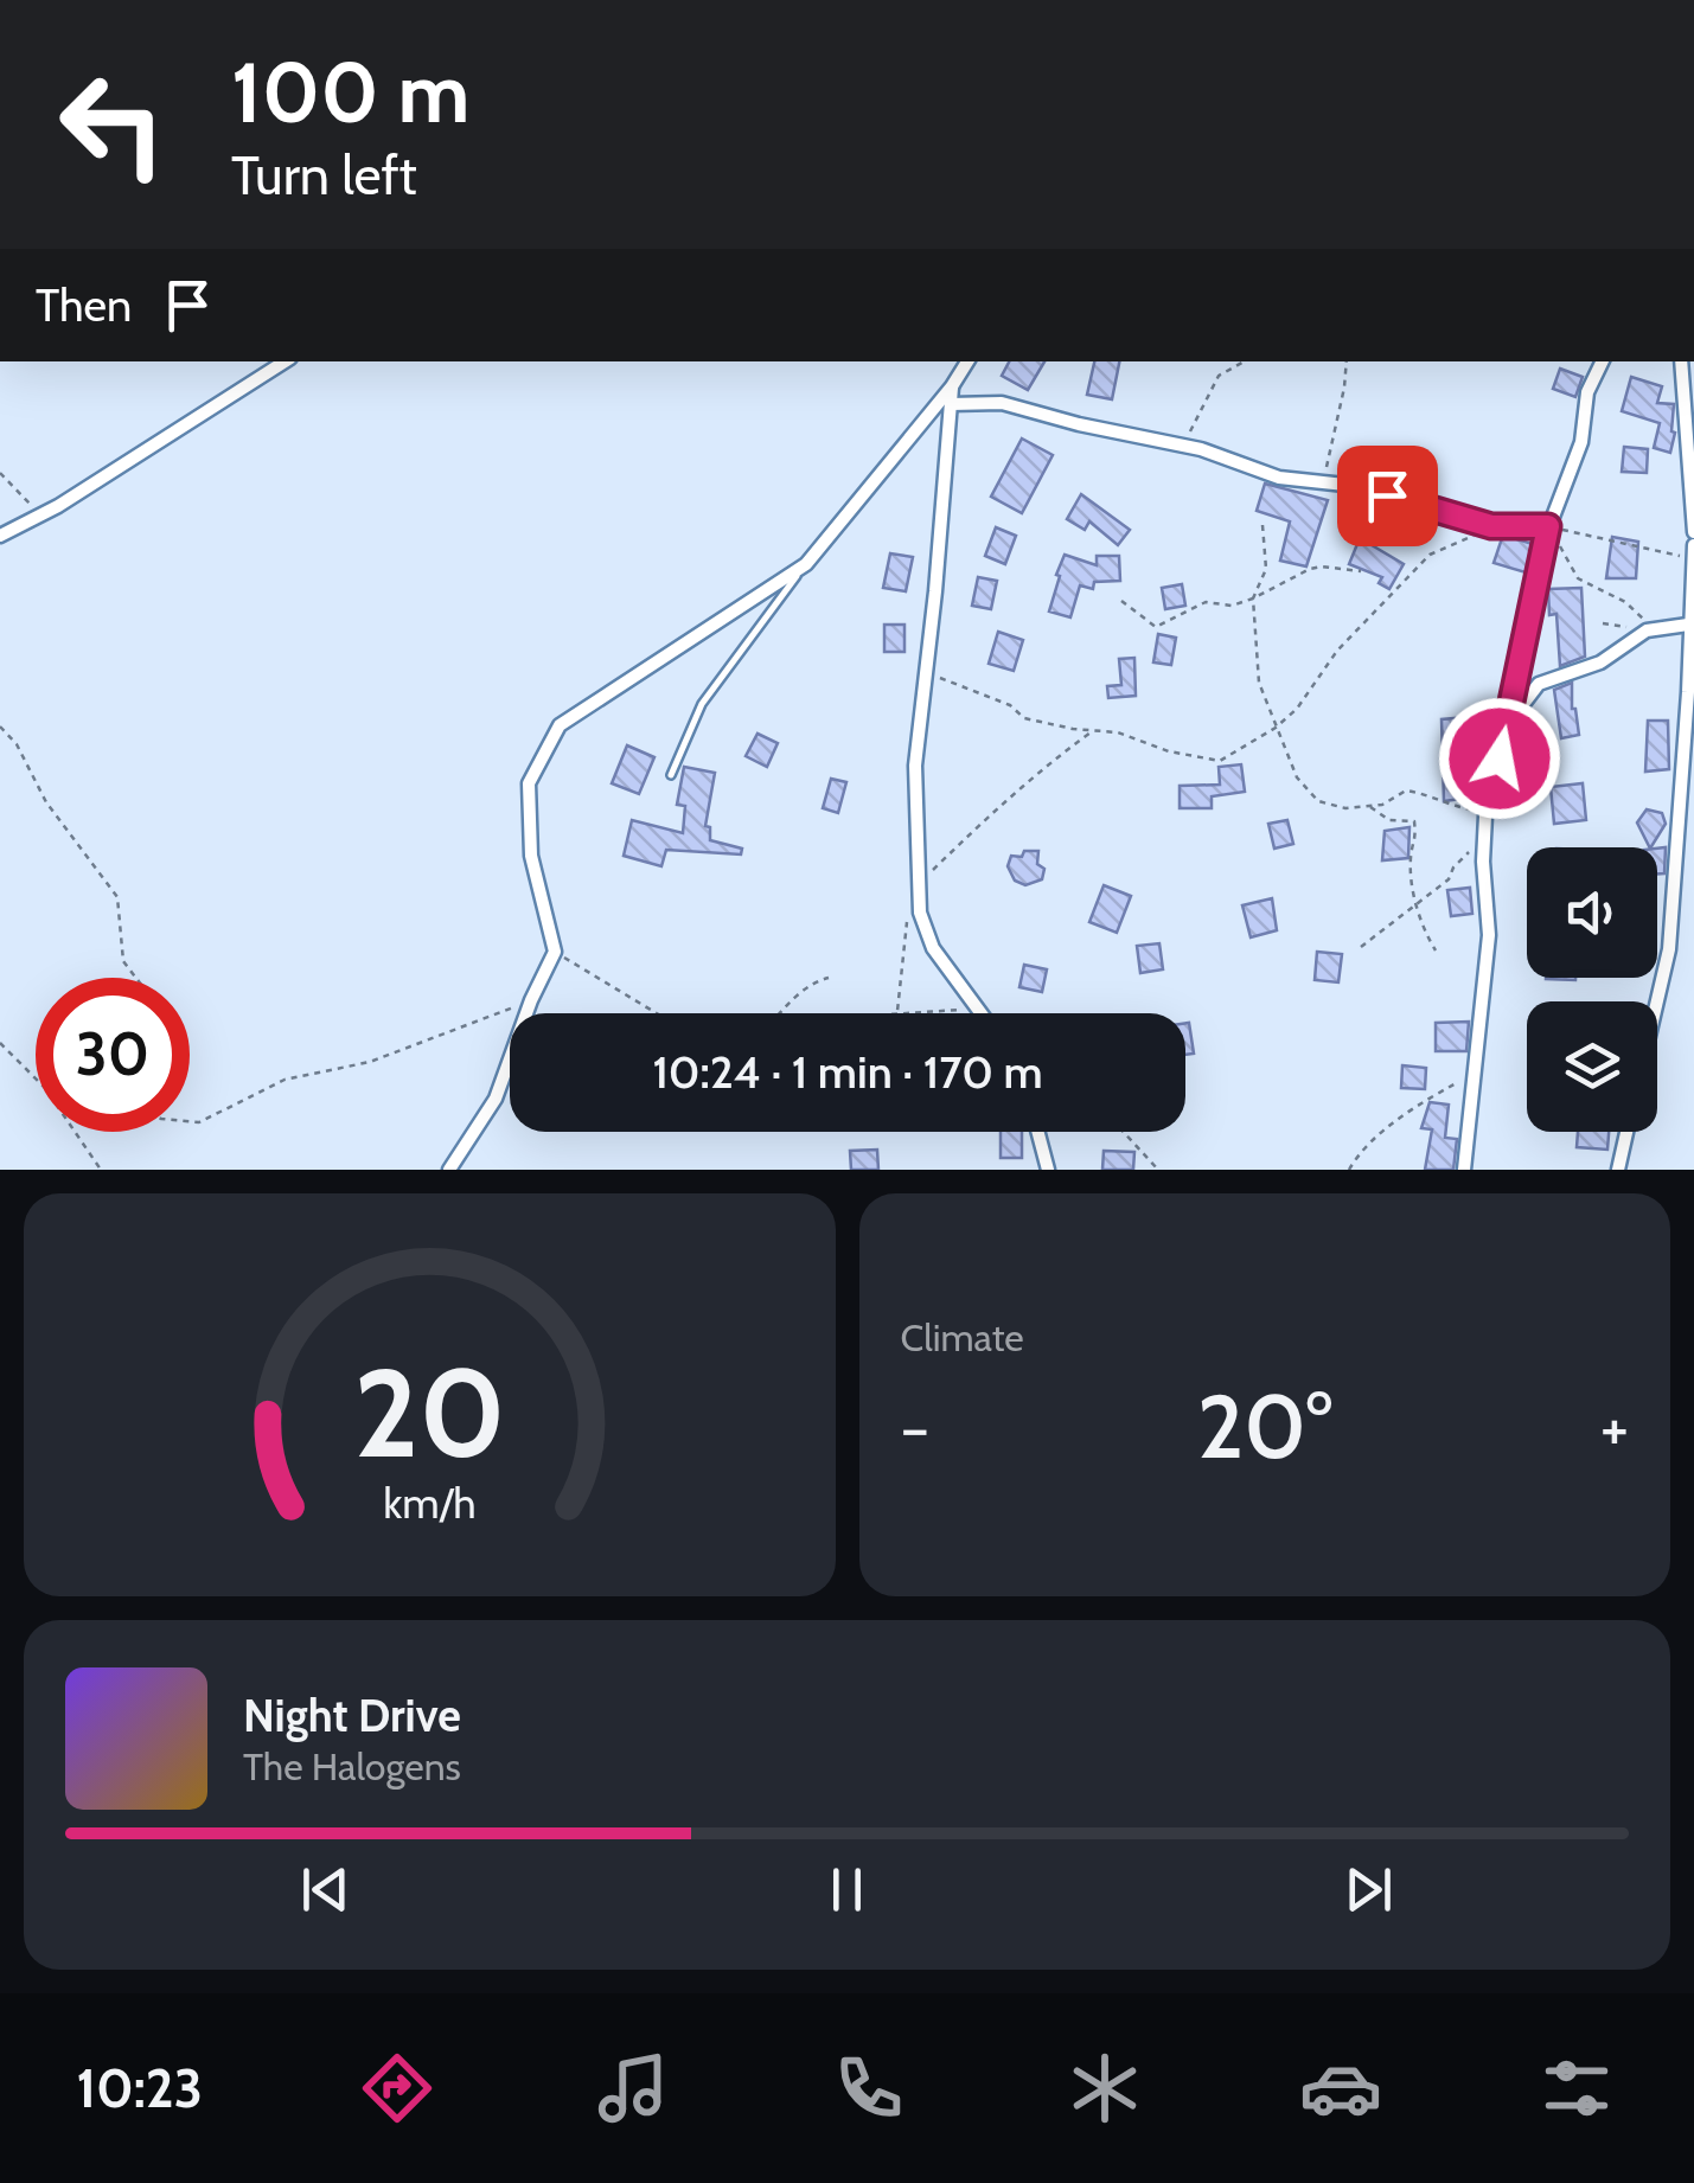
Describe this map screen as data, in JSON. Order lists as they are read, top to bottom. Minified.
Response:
{"page":{"turn":["100 m","Turn left"],"then":"Then","limit":"30","trip":"10:24 · 1 min · 170 m","tile":"Climate","heat":["−","20°","+"],"song":["Night Drive","The Halogens"],"tabs":"10:23","gauge":["20","km/h"]}}
